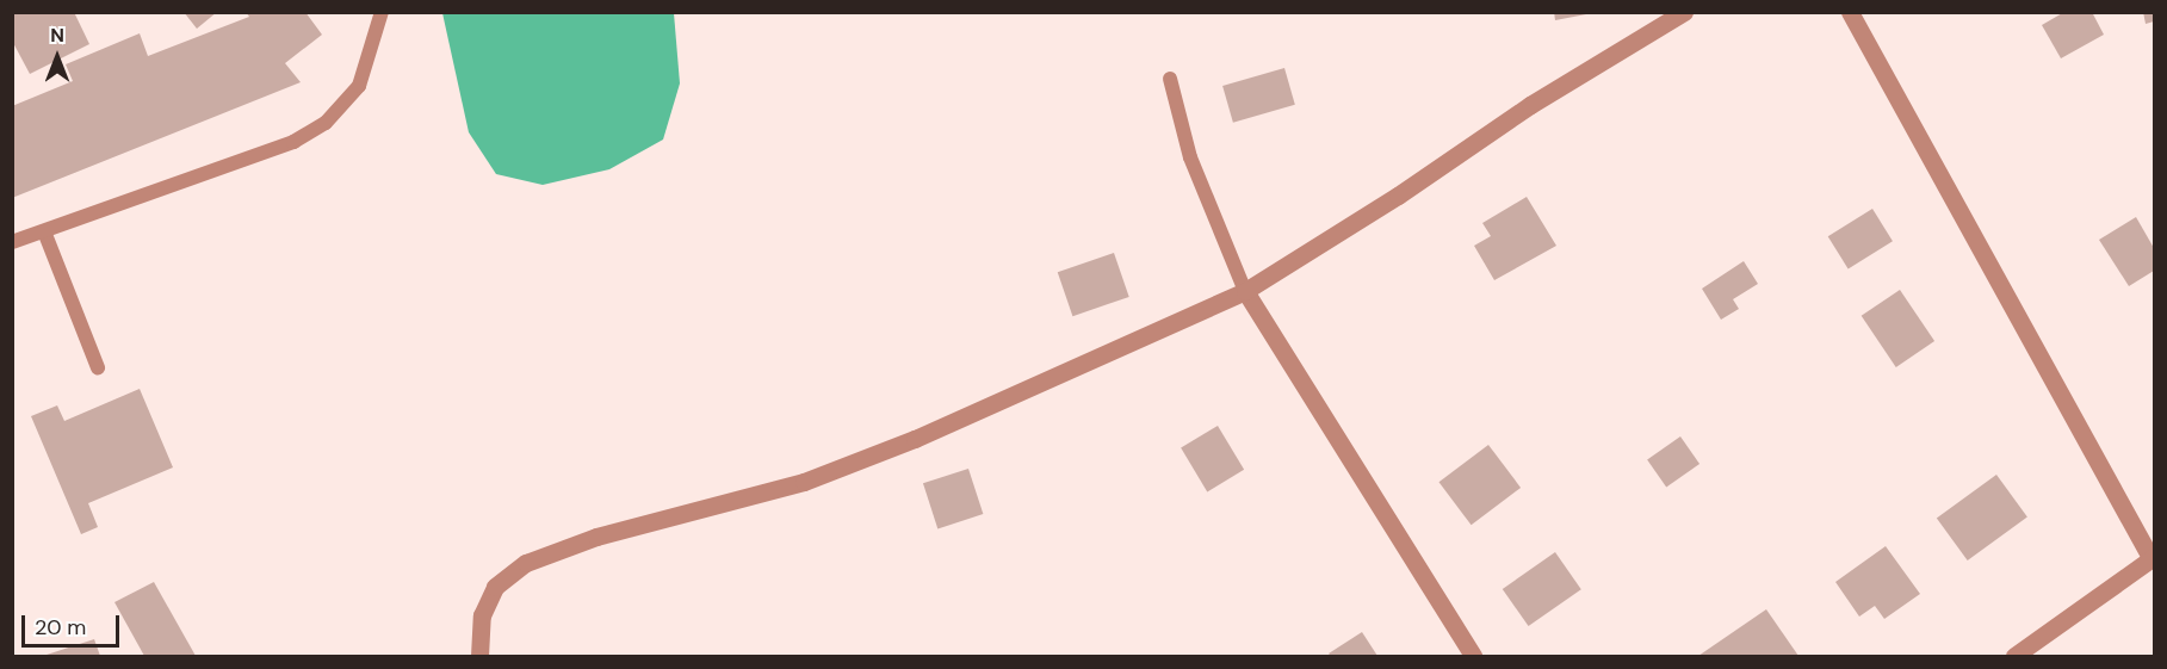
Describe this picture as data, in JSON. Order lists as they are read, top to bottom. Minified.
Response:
{"scale_bar":"20 m","north":"top"}
